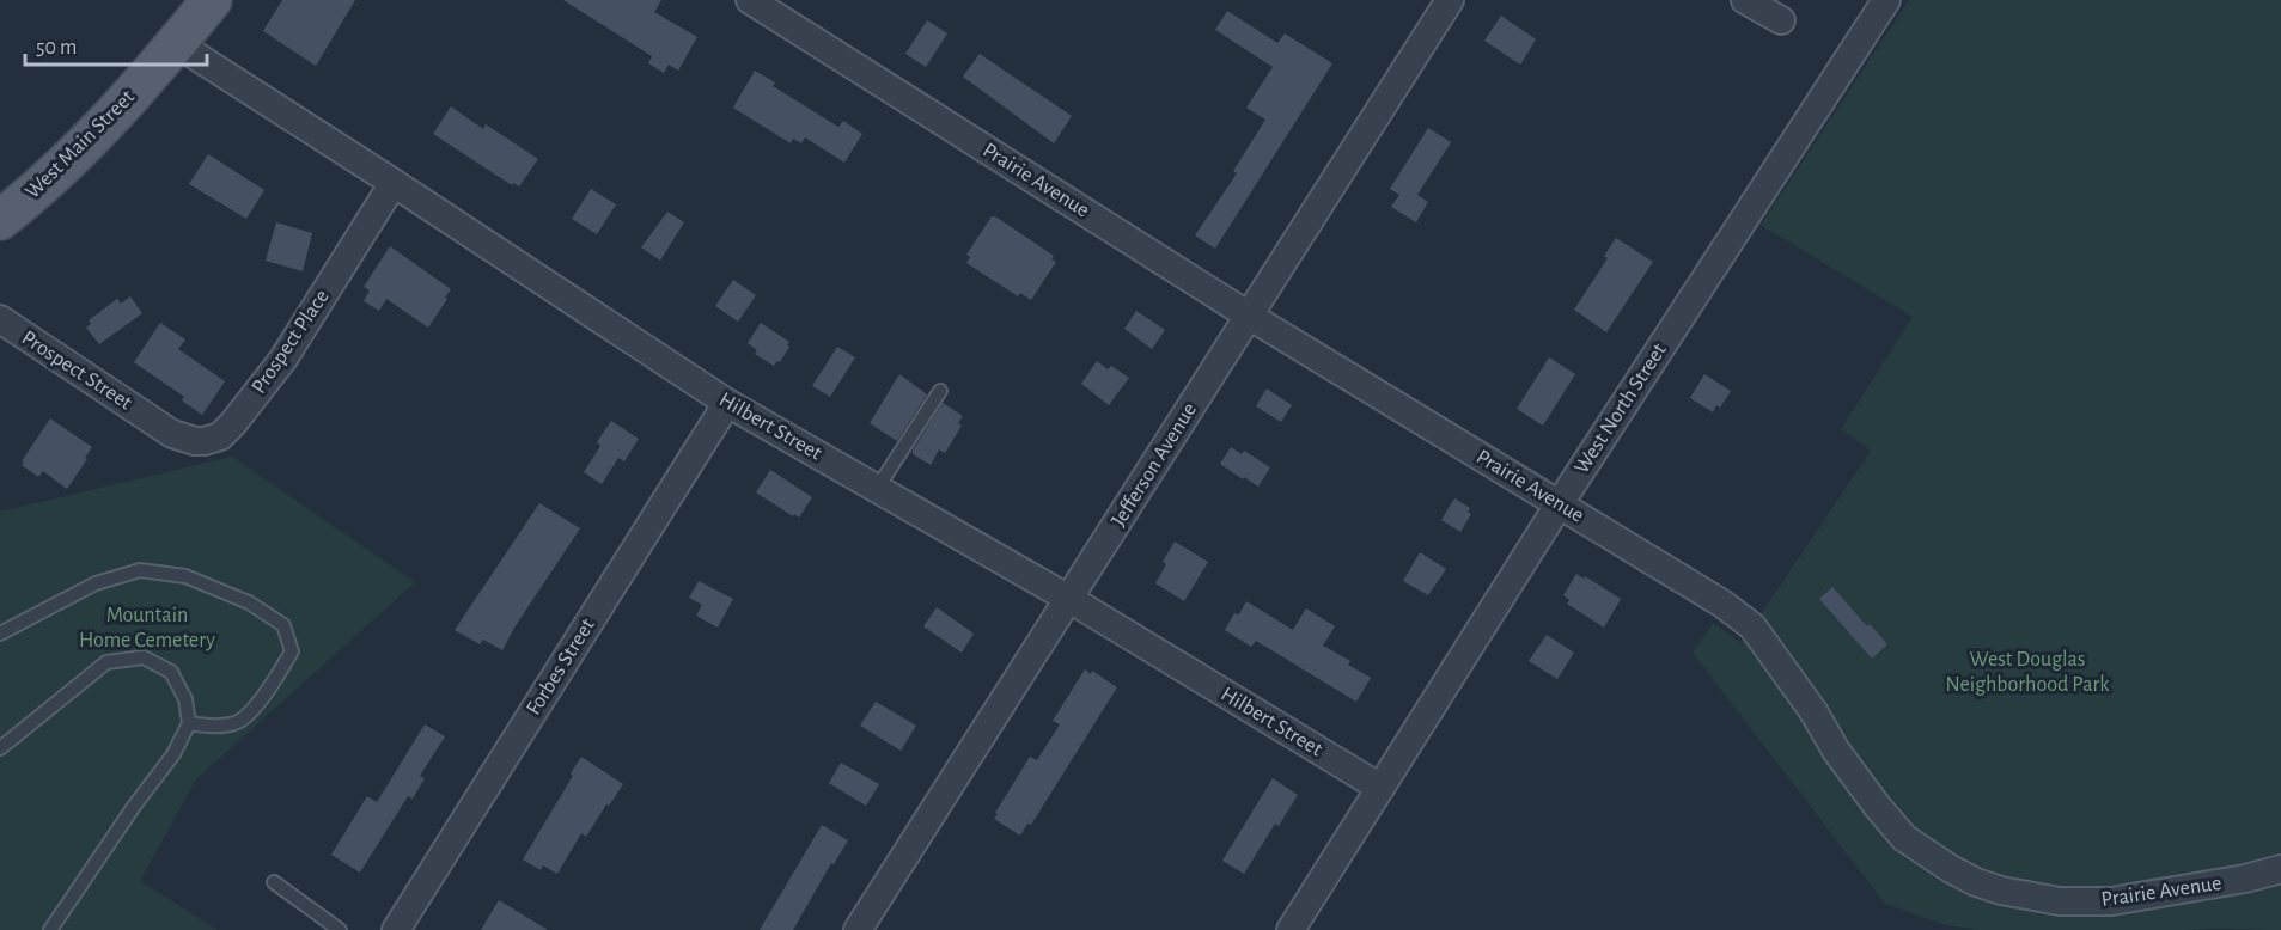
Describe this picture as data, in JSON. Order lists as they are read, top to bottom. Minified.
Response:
{"streets":{"main road":["West Main Street"],"street":["Prairie Avenue","Prospect Place","Prospect Street","West North Street","Hilbert Street","Jefferson Avenue","Forbes Street"]},"crossings":[["West Main Street","Hilbert Street"],["Prairie Avenue","West North Street"],["Prairie Avenue","Jefferson Avenue"],["Prospect Place","Prospect Street"],["Prospect Place","Hilbert Street"],["West North Street","Hilbert Street"],["Hilbert Street","Jefferson Avenue"],["Hilbert Street","Forbes Street"]],"parks":["Mountain Home Cemetery","West Douglas Neighborhood Park"],"scale_bar":"50 m"}
